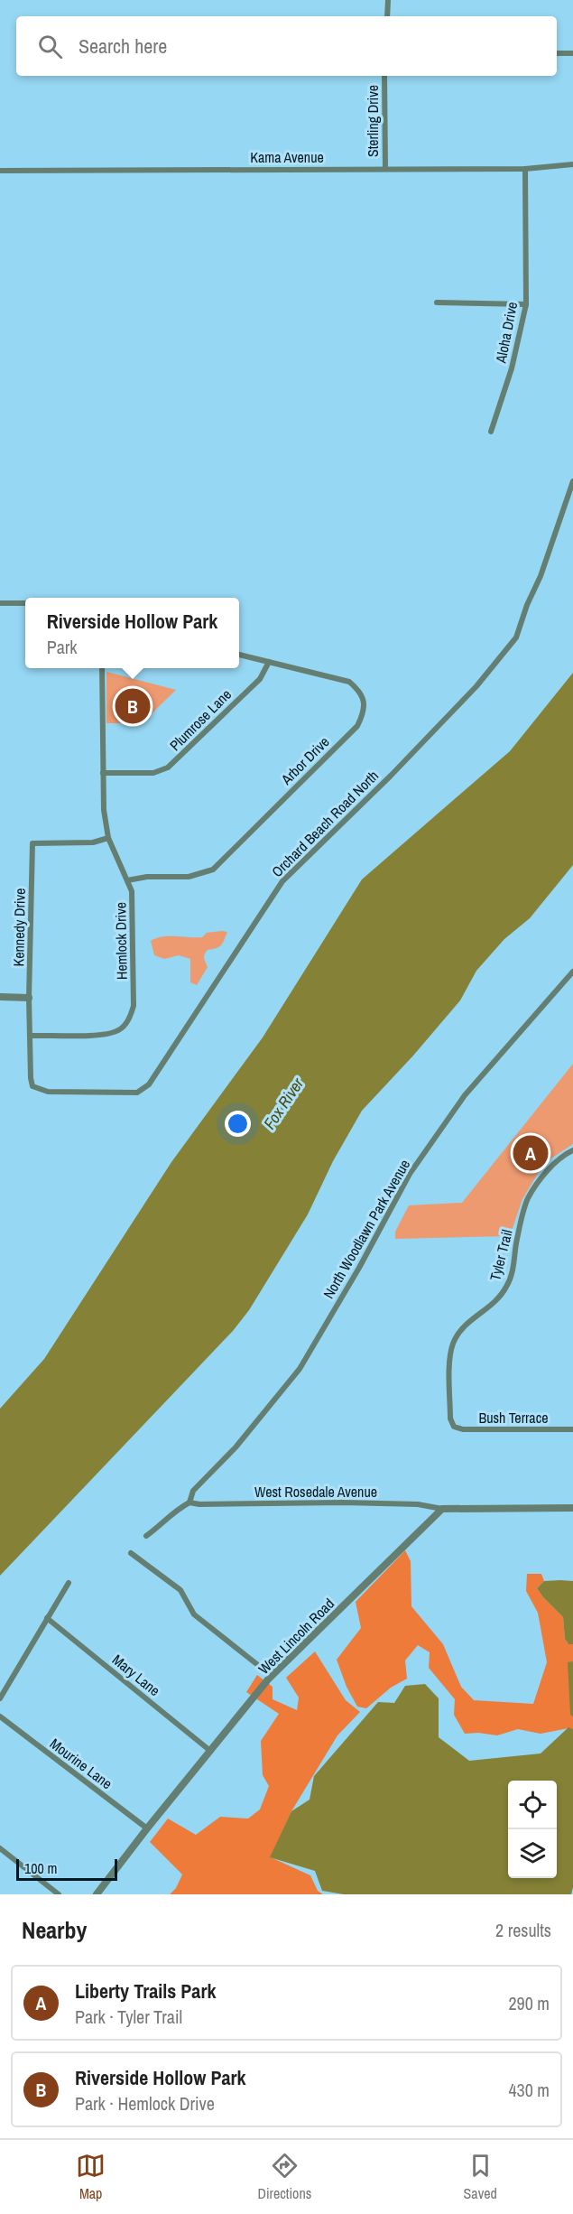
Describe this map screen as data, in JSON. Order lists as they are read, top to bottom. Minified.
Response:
{"streets":{"street":["Sterling Drive","Kama Avenue","Aloha Drive","Plumrose Lane","Arbor Drive","Orchard Beach Road North","Kennedy Drive","Hemlock Drive","North Woodlawn Park Avenue","Tyler Trail","Bush Terrace","West Rosedale Avenue","West Lincoln Road","Mary Lane","Mourine Lane"]},"crossings":[["Sterling Drive","Kama Avenue"],["Kama Avenue","Aloha Drive"],["Plumrose Lane","Arbor Drive"],["Plumrose Lane","Hemlock Drive"],["Arbor Drive","Hemlock Drive"],["Orchard Beach Road North","Kennedy Drive"],["Kennedy Drive","Hemlock Drive"],["North Woodlawn Park Avenue","West Rosedale Avenue"],["Tyler Trail","Bush Terrace"],["West Rosedale Avenue","West Lincoln Road"],["West Lincoln Road","Mary Lane"],["West Lincoln Road","Mourine Lane"]],"water":["Fox River"],"scale_bar":"100 m","page":{"search":"Search here","popup":["Riverside Hollow Park","Park"],"pins":["B","A"],"scale":"100 m","heading":["Nearby","2 results"],"list":[{"mark":"A","name":"Liberty Trails Park","note":"Park · Tyler Trail","value":"290 m"},{"mark":"B","name":"Riverside Hollow Park","note":"Park · Hemlock Drive","value":"430 m"}],"nav":["Map","Directions","Saved"]}}
